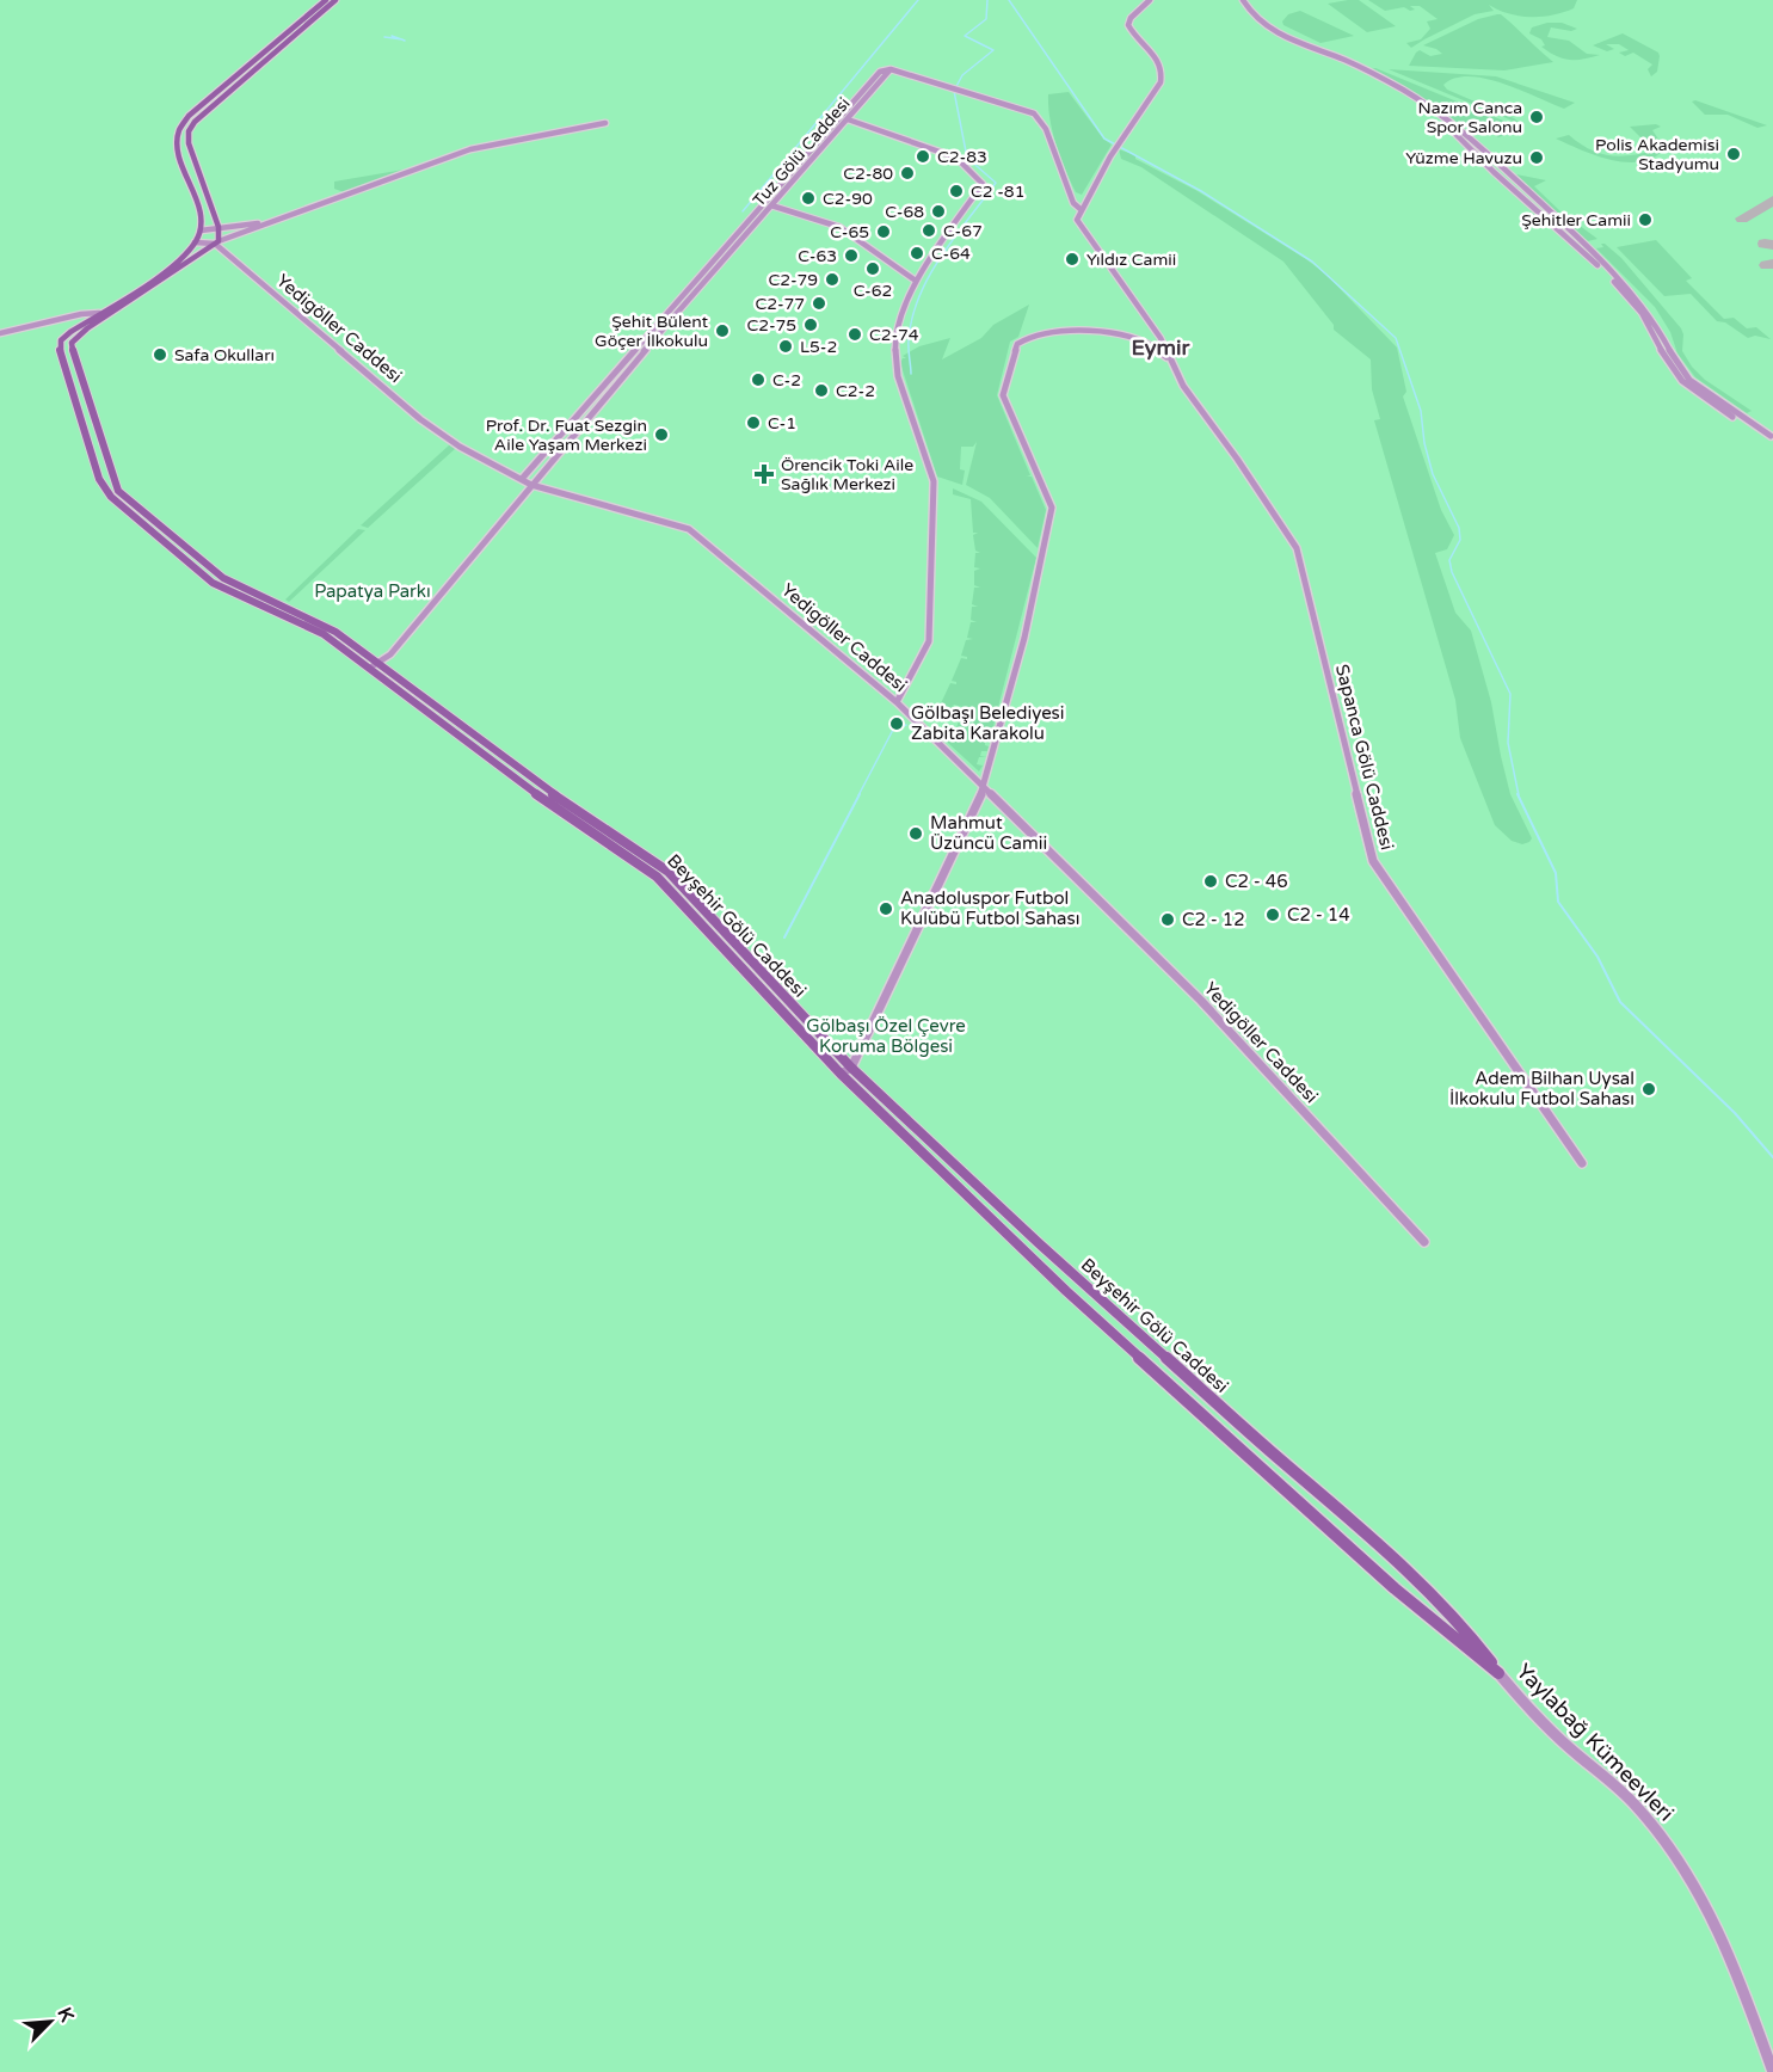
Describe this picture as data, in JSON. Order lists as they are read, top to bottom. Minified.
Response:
{"streets":{"main road":["Beyşehir Gölü Caddesi"],"street":["Tuz Gölü Caddesi","Yedigöller Caddesi","Sapanca Gölü Caddesi","Yaylabağ Kümeevleri"]},"crossings":[["Tuz Gölü Caddesi","Yedigöller Caddesi"],["Tuz Gölü Caddesi","Sapanca Gölü Caddesi"],["Tuz Gölü Caddesi","Beyşehir Gölü Caddesi"],["Beyşehir Gölü Caddesi","Yaylabağ Kümeevleri"]],"districts":["Eymir"],"parks":["Papatya Parkı","Gölbaşı Özel Çevre Koruma Bölgesi"],"places":{"other":["Nazım Canca Spor Salonu","Polis Akademisi Stadyumu","C2-83","Yüzme Havuzu","C2-80","C2 -81","C2-90","C-68","Şehitler Camii","C-67","C-65","C-64","C-63","Yıldız Camii","C-62","C2-79","C2-77","C2-75","Şehit Bülent Göçer İlkokulu","C2-74","L5-2","Safa Okulları","C-2","C2-2","C-1","Prof. Dr. Fuat Sezgin Aile Yaşam Merkezi","Gölbaşı Belediyesi Zabita Karakolu","Mahmut Üzüncü Camii","C2 - 46","Anadoluspor Futbol Kulübü Futbol Sahası","C2 - 14","C2 - 12","Adem Bilhan Uysal İlkokulu Futbol Sahası"],"health":["Örencik Toki Aile Sağlık Merkezi"]},"north":"top right"}
